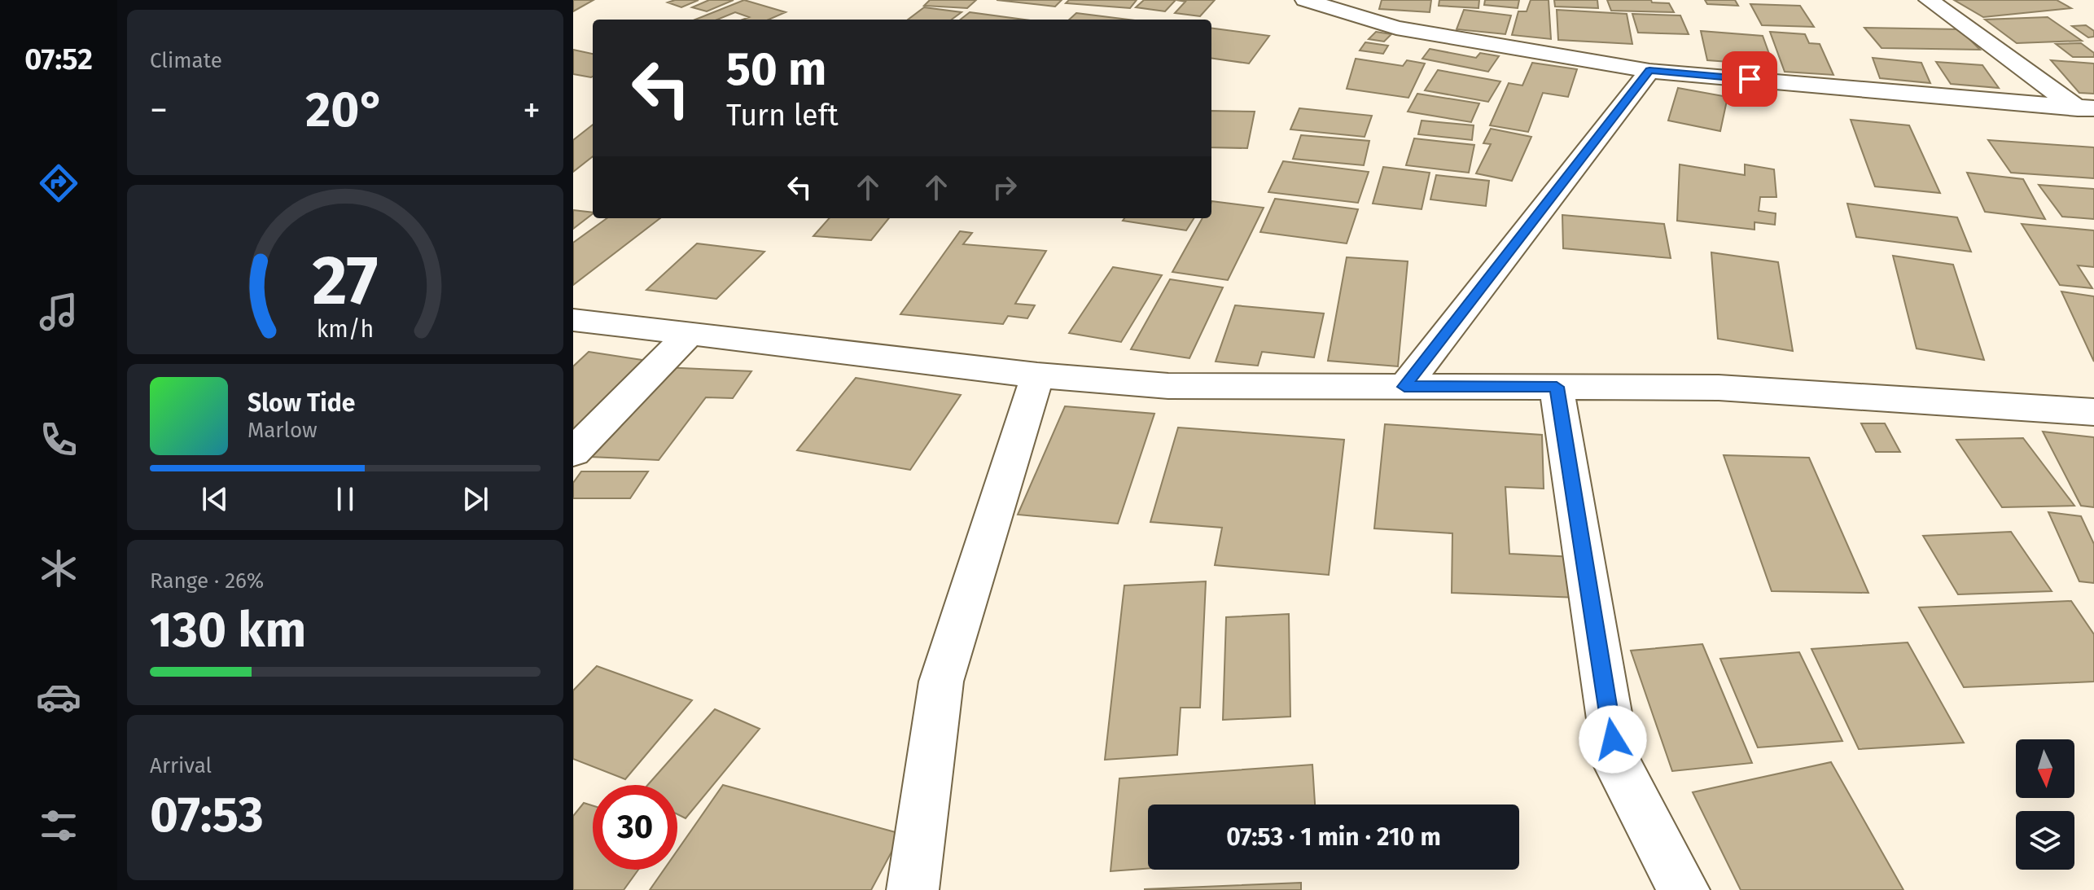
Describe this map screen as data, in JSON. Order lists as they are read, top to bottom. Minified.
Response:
{"north":"bottom","page":{"tabs":"07:52","tile":["Climate",["Range · 26%","130 km"],["Arrival","07:53"]],"turn":["50 m","Turn left"],"heat":["−","20°","+"],"song":["Slow Tide","Marlow"],"limit":"30","trip":"07:53 · 1 min · 210 m","gauge":["27","km/h"]}}
